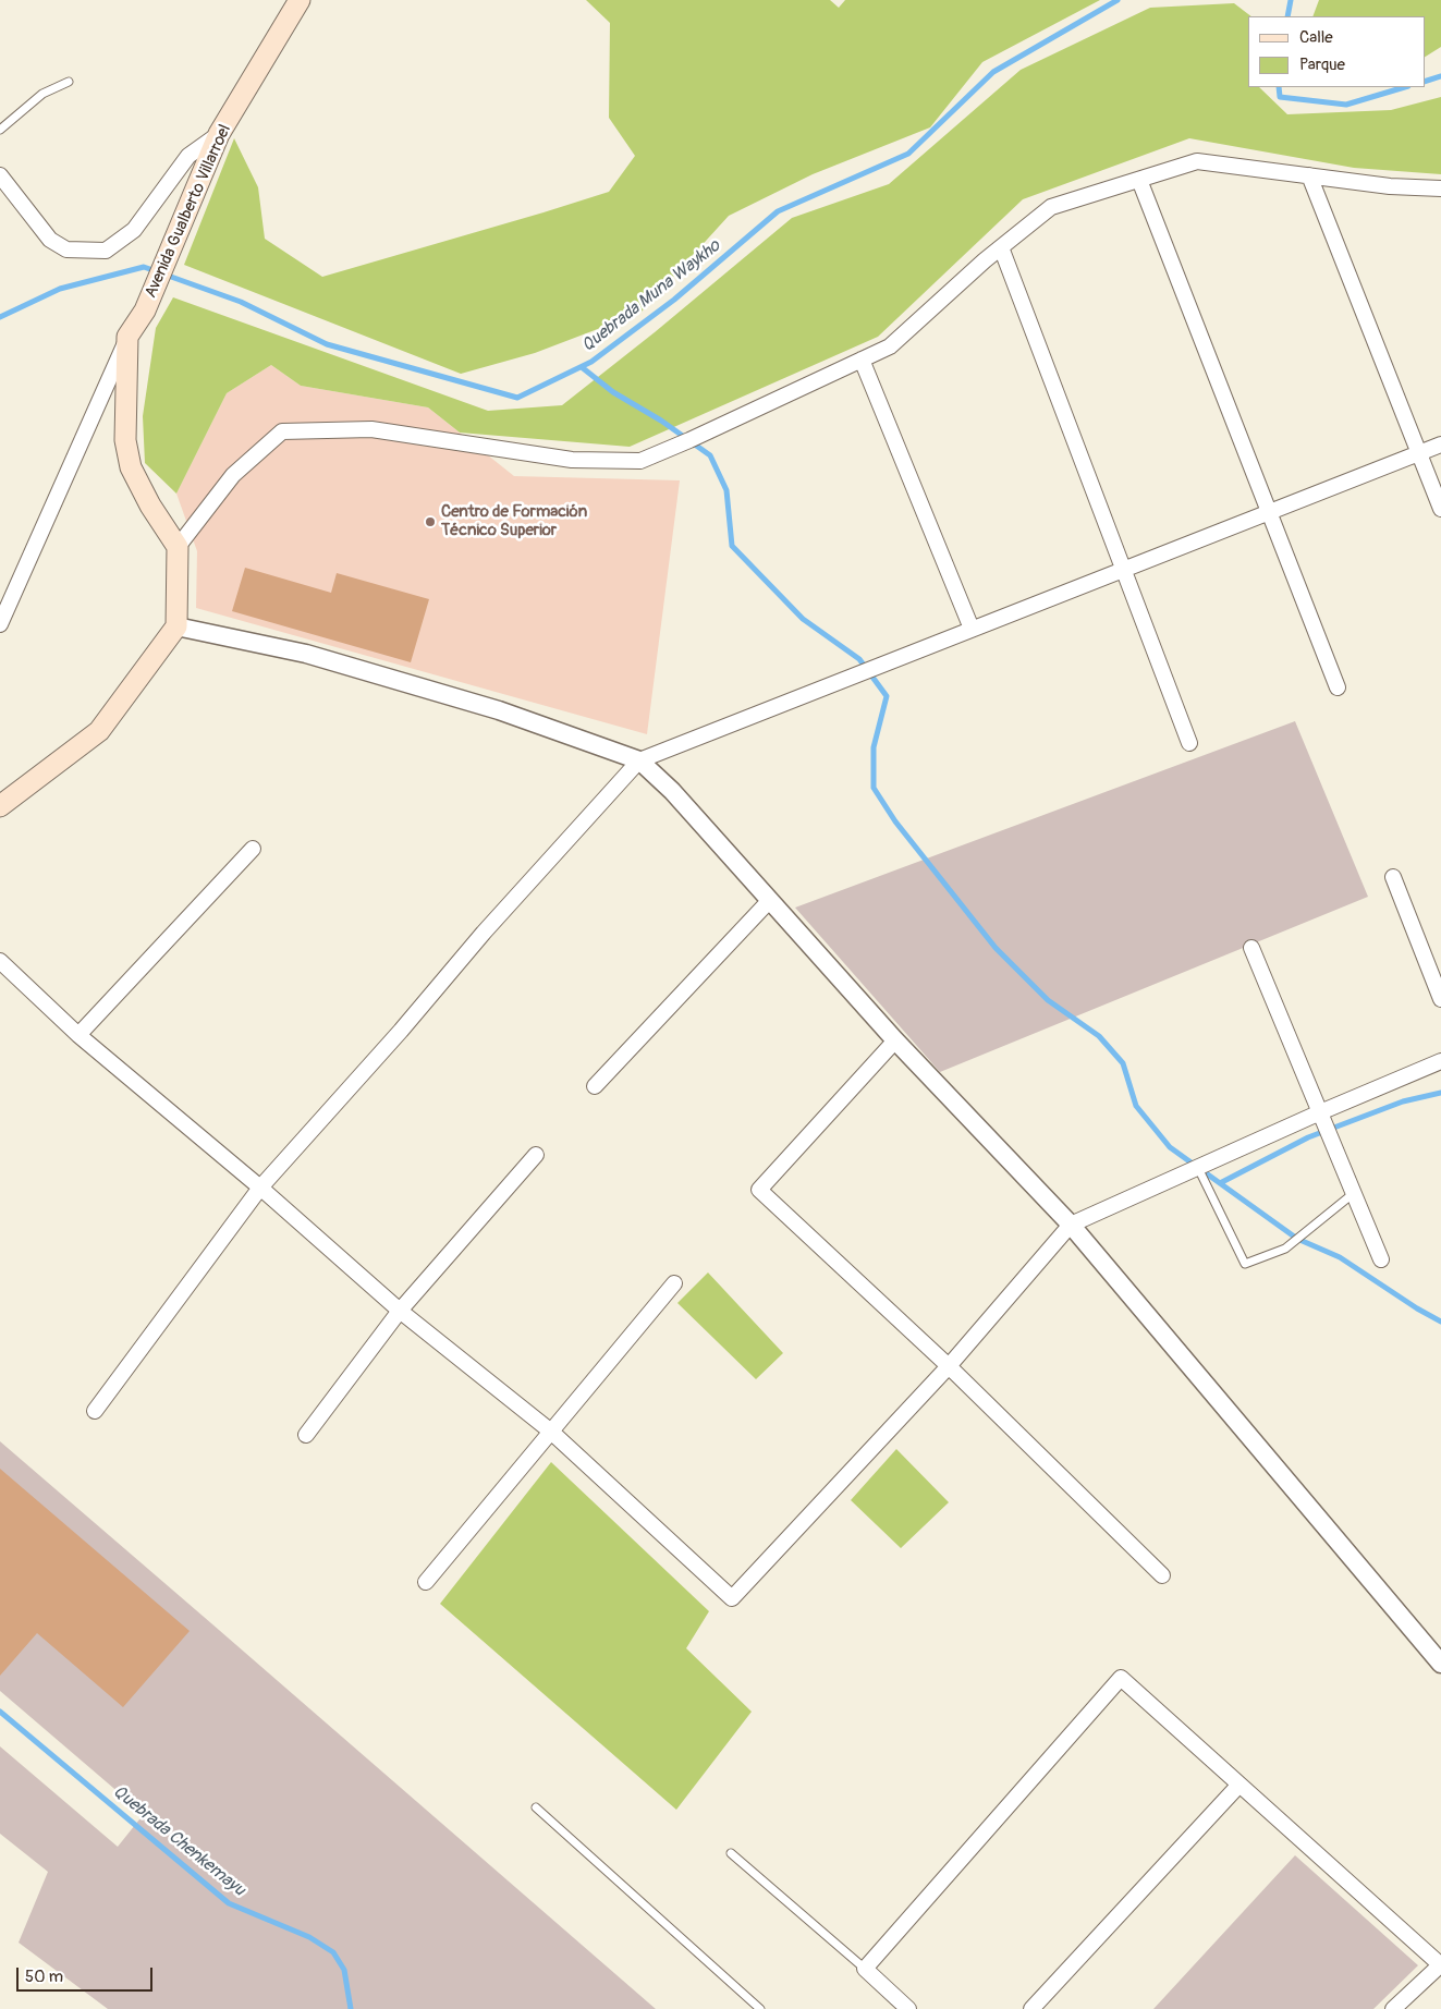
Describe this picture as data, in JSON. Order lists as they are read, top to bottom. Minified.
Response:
{"streets":{"main road":["Avenida Gualberto Villarroel"]},"water":["Quebrada Muna Waykho","Quebrada Chenkemayu"],"places":["Centro de Formación Técnico Superior"],"legend":["Calle","Parque"],"scale_bar":"50 m"}
